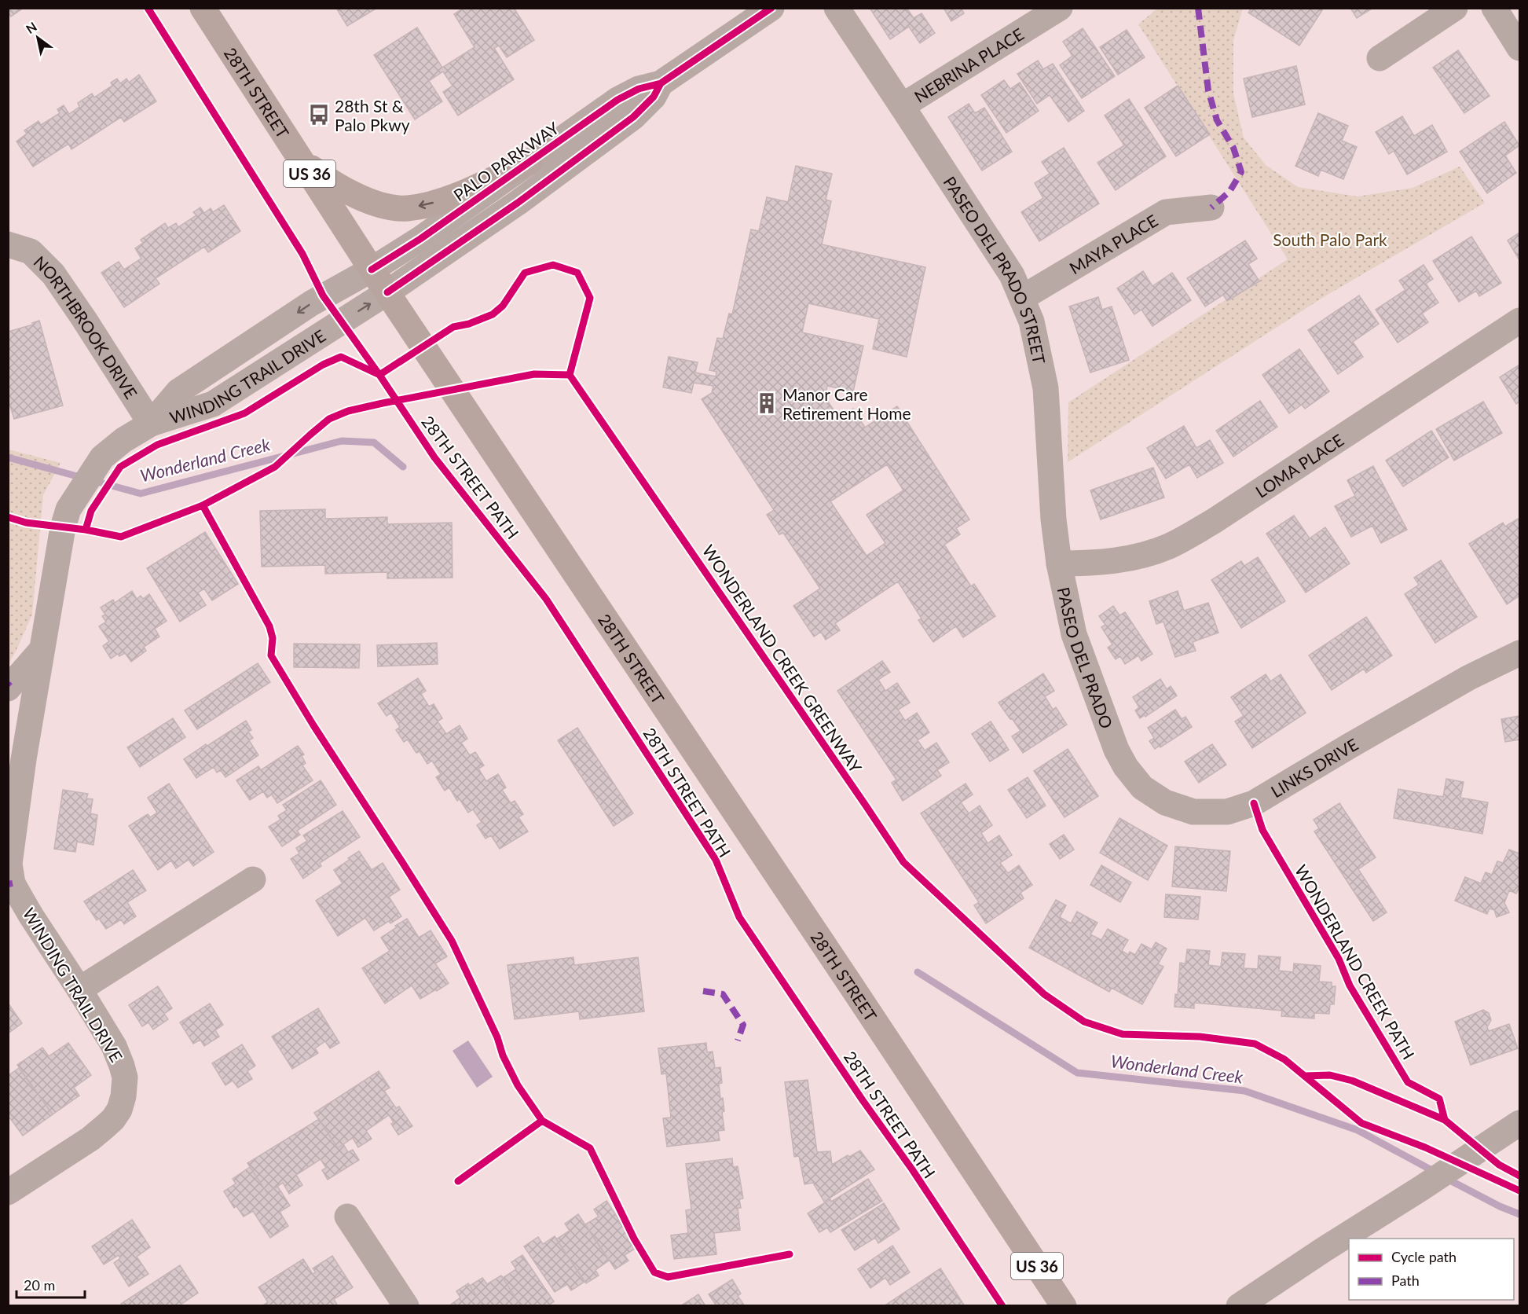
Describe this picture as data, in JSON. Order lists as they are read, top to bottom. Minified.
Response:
{"streets":{"highway":["28TH STREET","US 36"],"street":["NEBRINA PLACE","PALO PARKWAY","MAYA PLACE","PASEO DEL PRADO STREET","NORTHBROOK DRIVE","WINDING TRAIL DRIVE","LOMA PLACE","PASEO DEL PRADO","LINKS DRIVE"],"cycle path":["28TH STREET PATH","WONDERLAND CREEK GREENWAY","WONDERLAND CREEK PATH"]},"crossings":[["NEBRINA PLACE","PASEO DEL PRADO STREET"],["28TH STREET","PALO PARKWAY"],["28TH STREET","WINDING TRAIL DRIVE"],["PALO PARKWAY","WINDING TRAIL DRIVE"],["MAYA PLACE","PASEO DEL PRADO STREET"],["PASEO DEL PRADO STREET","LOMA PLACE"],["PASEO DEL PRADO STREET","PASEO DEL PRADO"],["NORTHBROOK DRIVE","WINDING TRAIL DRIVE"],["LOMA PLACE","PASEO DEL PRADO"],["PASEO DEL PRADO","LINKS DRIVE"]],"water":["Wonderland Creek"],"parks":["South Palo Park"],"places":{"bus stop":["28th St & Palo Pkwy"],"building":["Manor Care Retirement Home"]},"legend":["Cycle path","Path"],"scale_bar":"20 m","north":"top left"}
